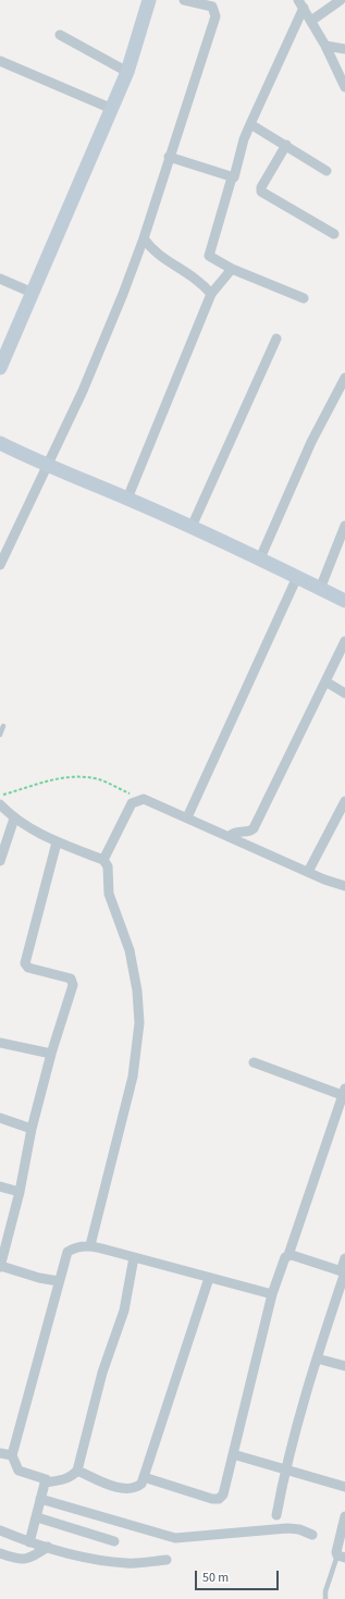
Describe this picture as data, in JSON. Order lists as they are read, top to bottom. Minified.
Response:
{"scale_bar":"50 m"}
